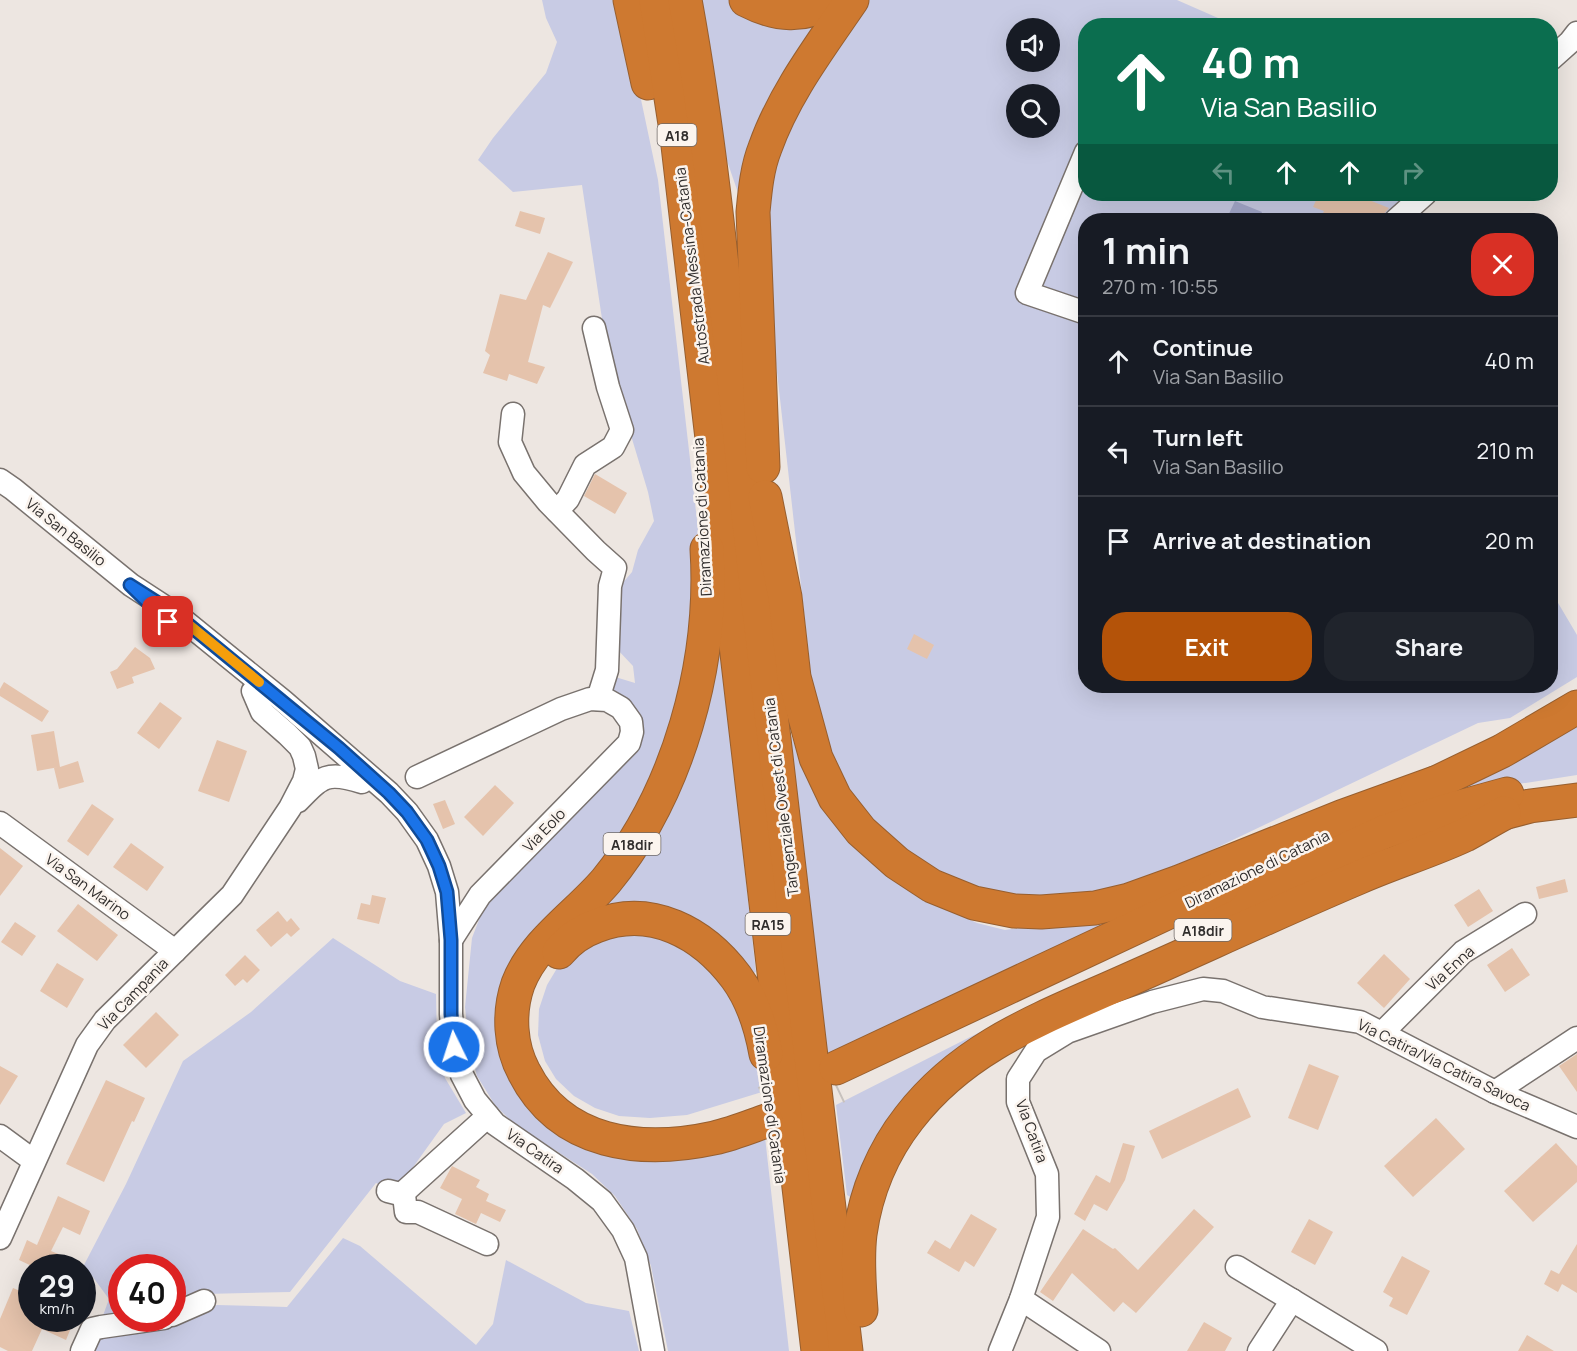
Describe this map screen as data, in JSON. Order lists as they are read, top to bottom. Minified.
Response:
{"streets":{"highway":["A18","Autostrada Messina-Catania","Diramazione di Catania","Tangenziale Ovest di Catania","A18dir","RA15"],"street":["Via San Basilio","Via Eolo","Via San Marino","Via Enna","Via Campania","Via Catira/Via Catira Savoca","Via Catira"]},"crossings":[["Autostrada Messina-Catania","Diramazione di Catania"],["Autostrada Messina-Catania","Tangenziale Ovest di Catania"],["Diramazione di Catania","Tangenziale Ovest di Catania"],["Via San Basilio","Via Eolo"],["Via San Basilio","Via Catira"],["Via Eolo","Via Catira"],["Via San Marino","Via Campania"],["Via Enna","Via Catira/Via Catira Savoca"],["Via Catira/Via Catira Savoca","Via Catira"]],"page":{"turn":["40 m","Via San Basilio"],"heading":["1 min","270 m · 10:55"],"list":[{"name":"Continue","note":"Via San Basilio","value":"40 m"},{"name":"Turn left","note":"Via San Basilio","value":"210 m"},{"name":"Arrive at destination","value":"20 m"}],"buttons":["Exit","Share"],"speed":"29 km/h","limit":"40"}}
